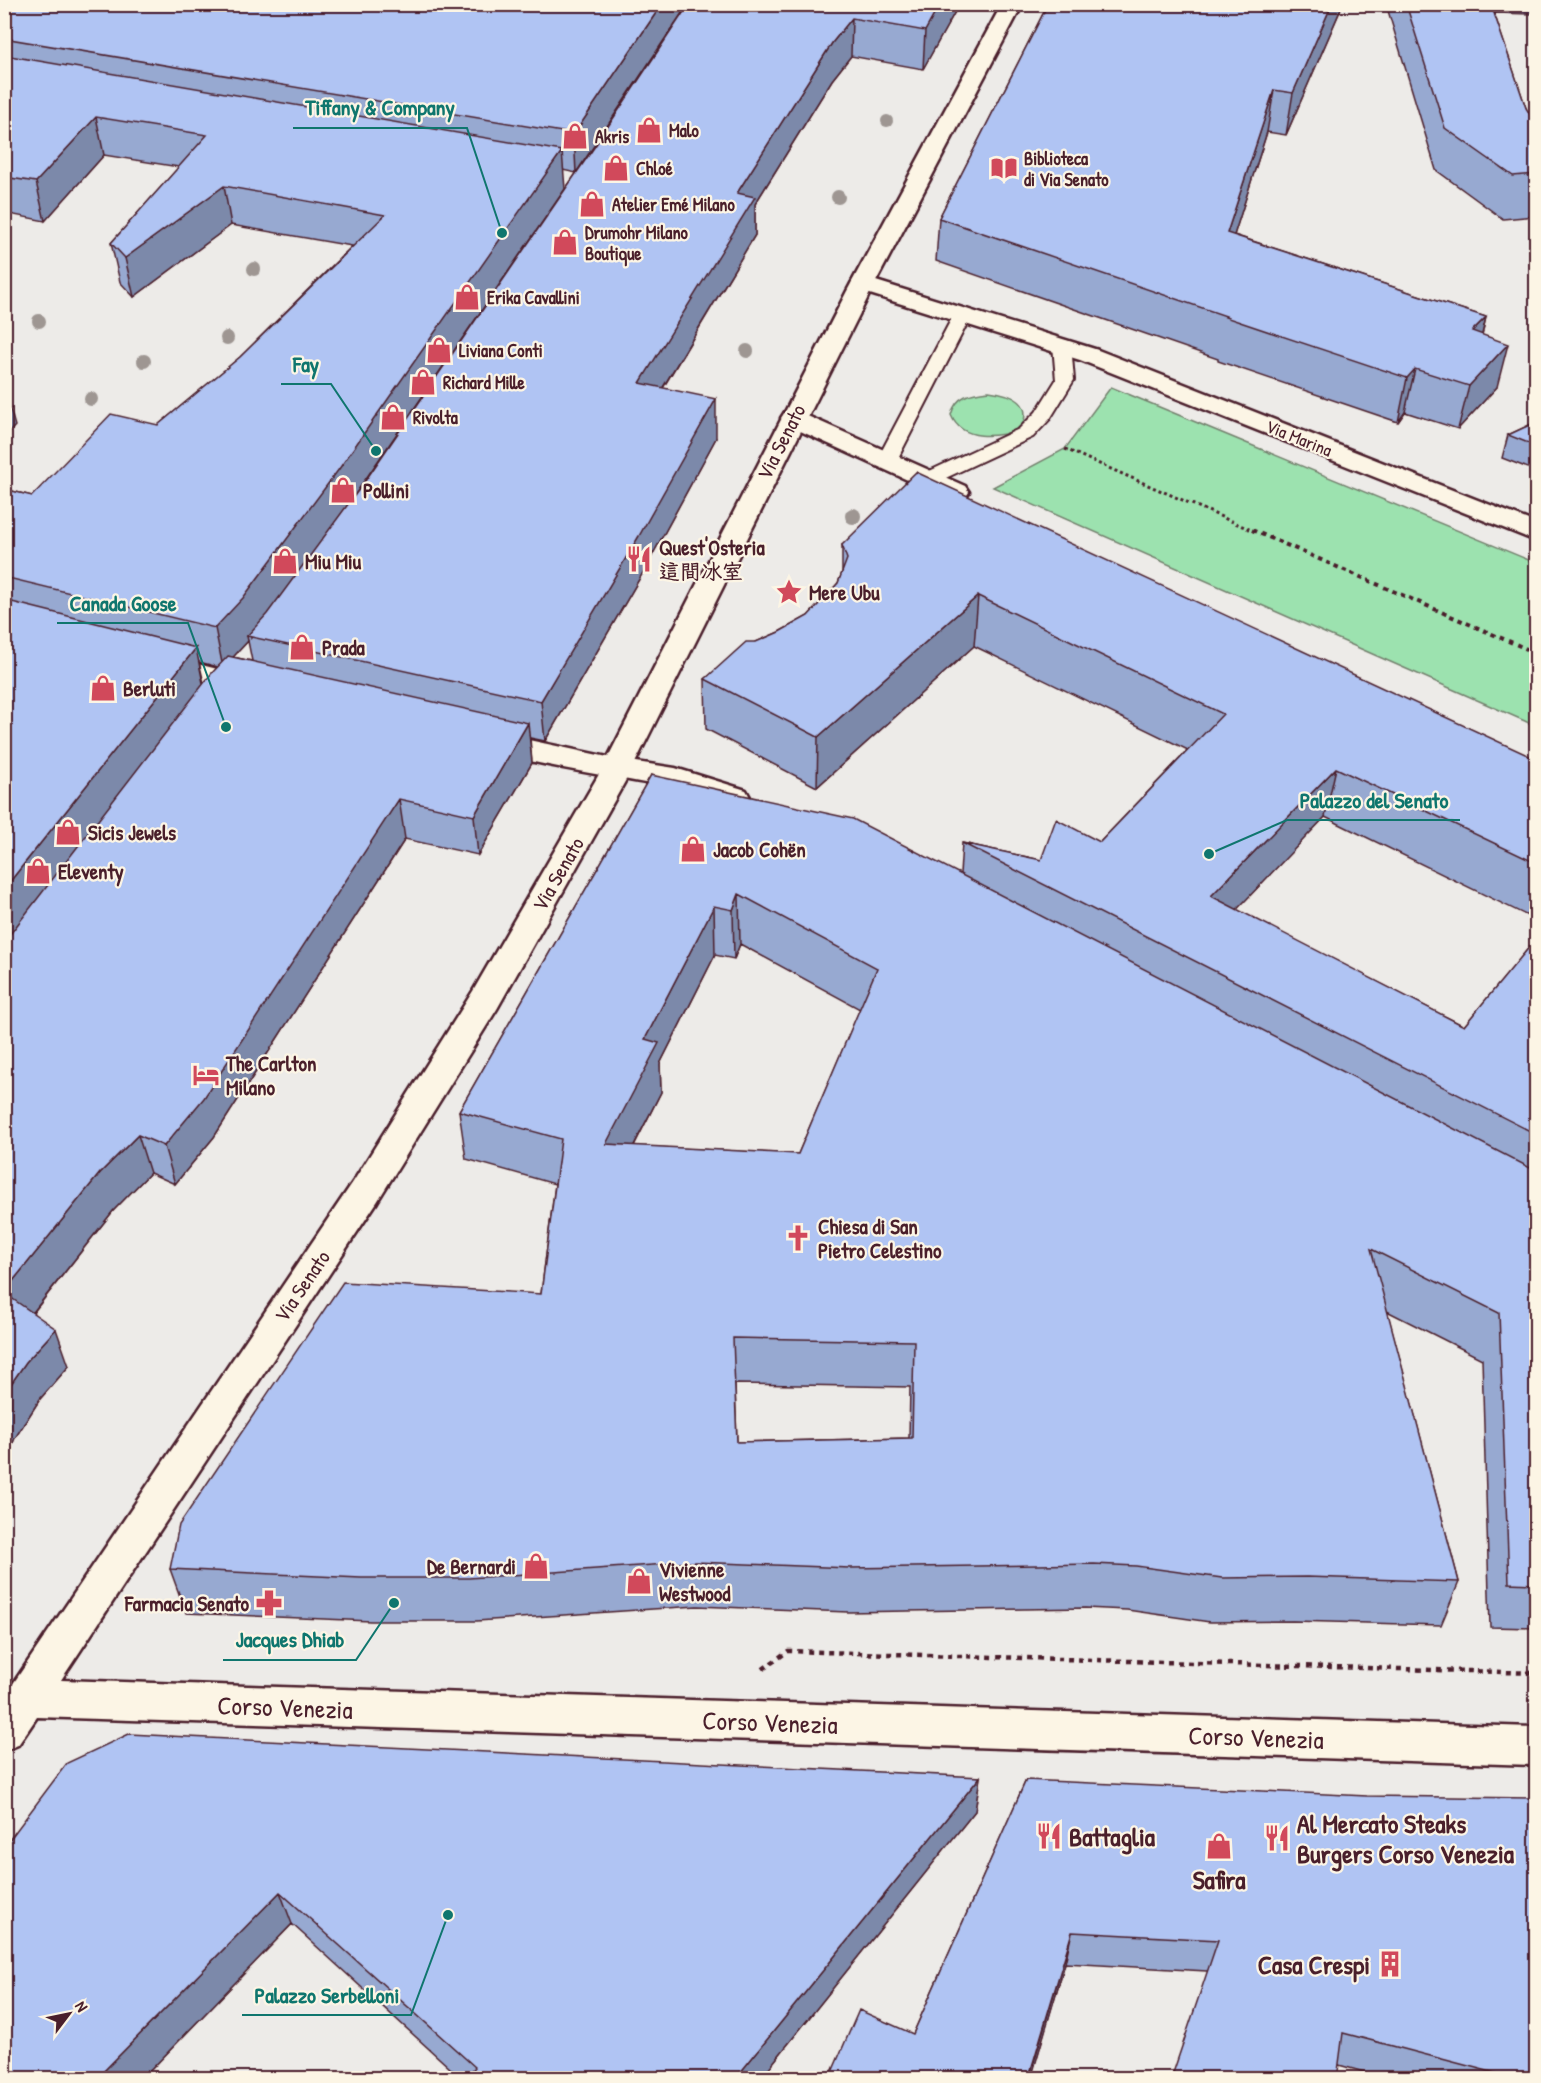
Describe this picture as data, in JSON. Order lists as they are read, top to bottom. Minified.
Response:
{"streets":{"street":["Via Marina","Via Senato","Corso Venezia"]},"crossings":[["Via Marina","Via Senato"],["Via Senato","Corso Venezia"]],"places":{"shop":["Malo","Akris","Chloé","Atelier Emé Milano","Drumohr Milano Boutique","Erika Cavallini","Liviana Conti","Richard Mille","Rivolta","Pollini","Miu Miu","Prada","Berluti","Sicis Jewels","Jacob Cohën","Eleventy","De Bernardi","Vivienne Westwood","Safira"],"library":["Biblioteca di Via Senato"],"other":["Tiffany & Company","Fay","Canada Goose","Palazzo del Senato","Jacques Dhiab","Palazzo Serbelloni"],"restaurant":["Quest'Osteria 這間冰室","Battaglia","Al Mercato Steaks Burgers Corso Venezia"],"place":["Mere Ubu"],"hotel":["The Carlton Milano"],"church":["Chiesa di San Pietro Celestino"],"pharmacy":["Farmacia Senato"],"building":["Casa Crespi"]},"north":"top right"}
